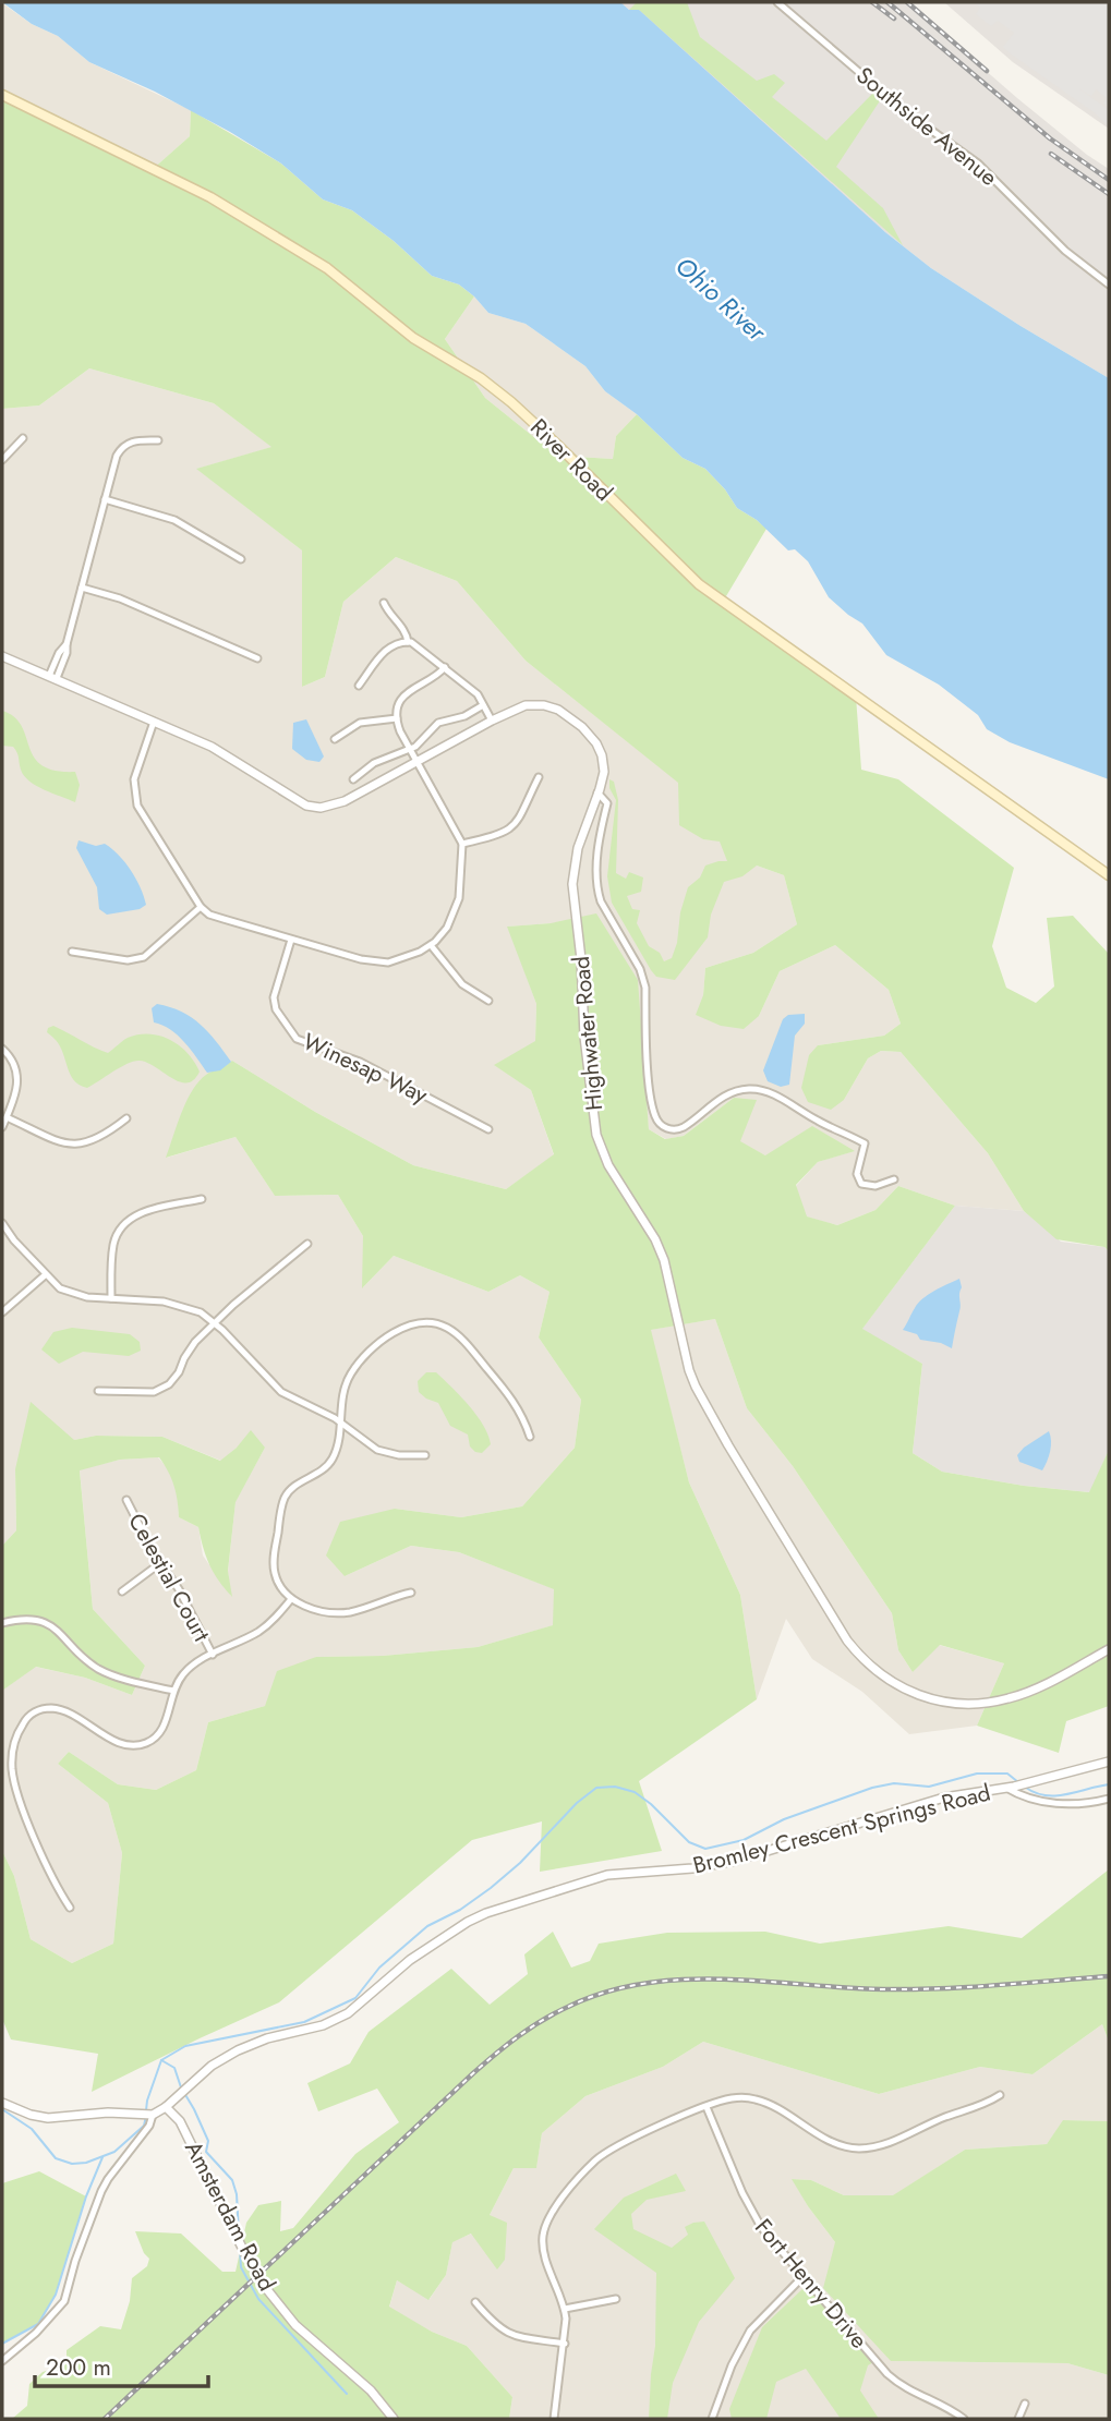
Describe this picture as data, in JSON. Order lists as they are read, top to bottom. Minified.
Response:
{"streets":{"main road":["River Road"],"street":["Southside Avenue","Highwater Road","Winesap Way","Celestial Court","Bromley Crescent Springs Road","Amsterdam Road","Fort Henry Drive"]},"crossings":[["Bromley Crescent Springs Road","Amsterdam Road"]],"water":["Ohio River"],"scale_bar":"200 m"}
